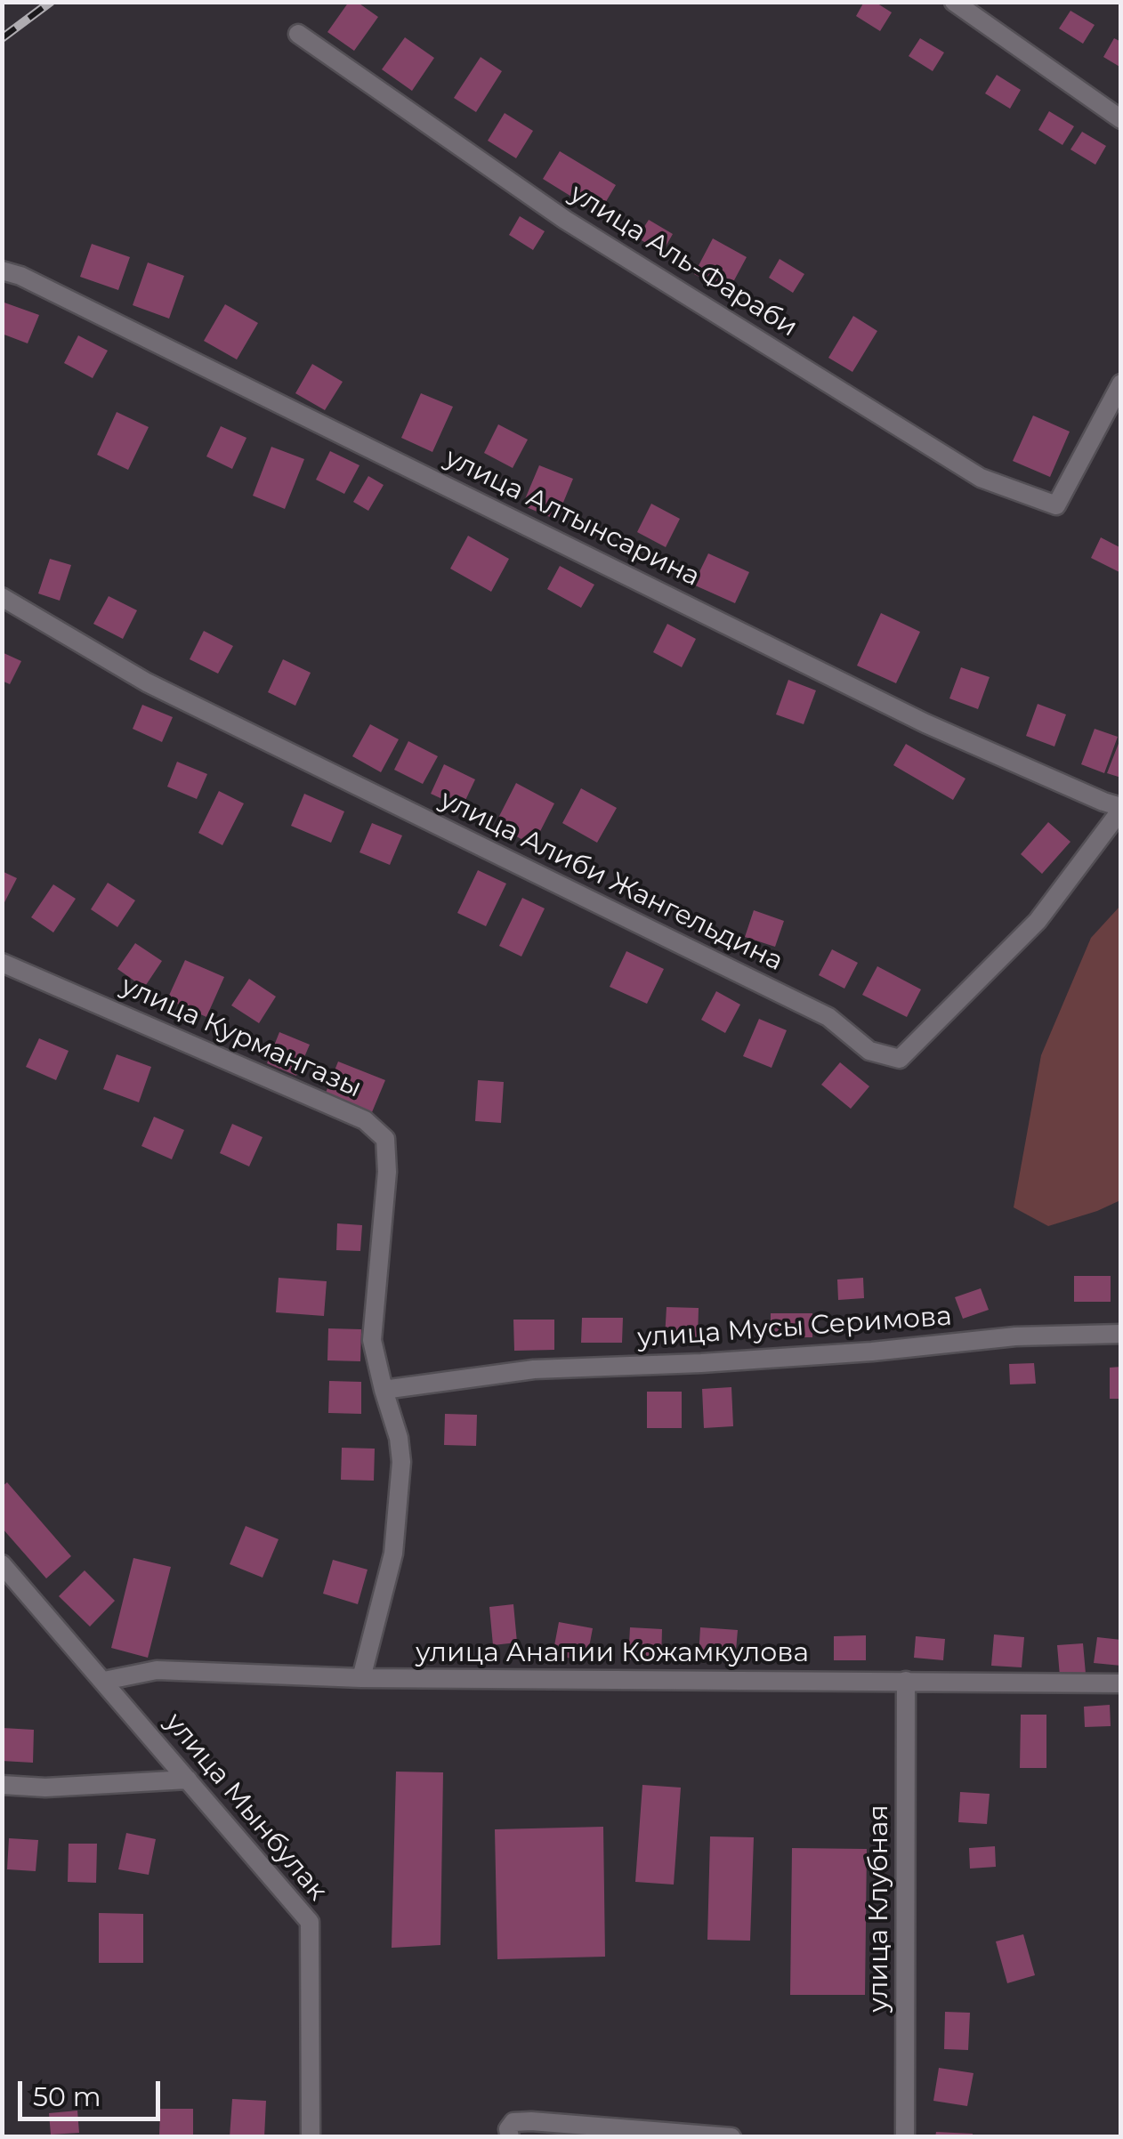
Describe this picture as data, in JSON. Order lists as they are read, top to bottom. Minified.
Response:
{"streets":{"street":["улица Аль-Фараби","улица Алтынсарина","улица Алиби Жангельдина","улица Курмангазы","улица Мусы Серимова","улица Анапии Кожамкулова","улица Мынбулак","улица Клубная"]},"crossings":[["улица Алтынсарина","улица Алиби Жангельдина"],["улица Курмангазы","улица Мусы Серимова"],["улица Анапии Кожамкулова","улица Мынбулак"],["улица Анапии Кожамкулова","улица Клубная"]],"scale_bar":"50 m"}
